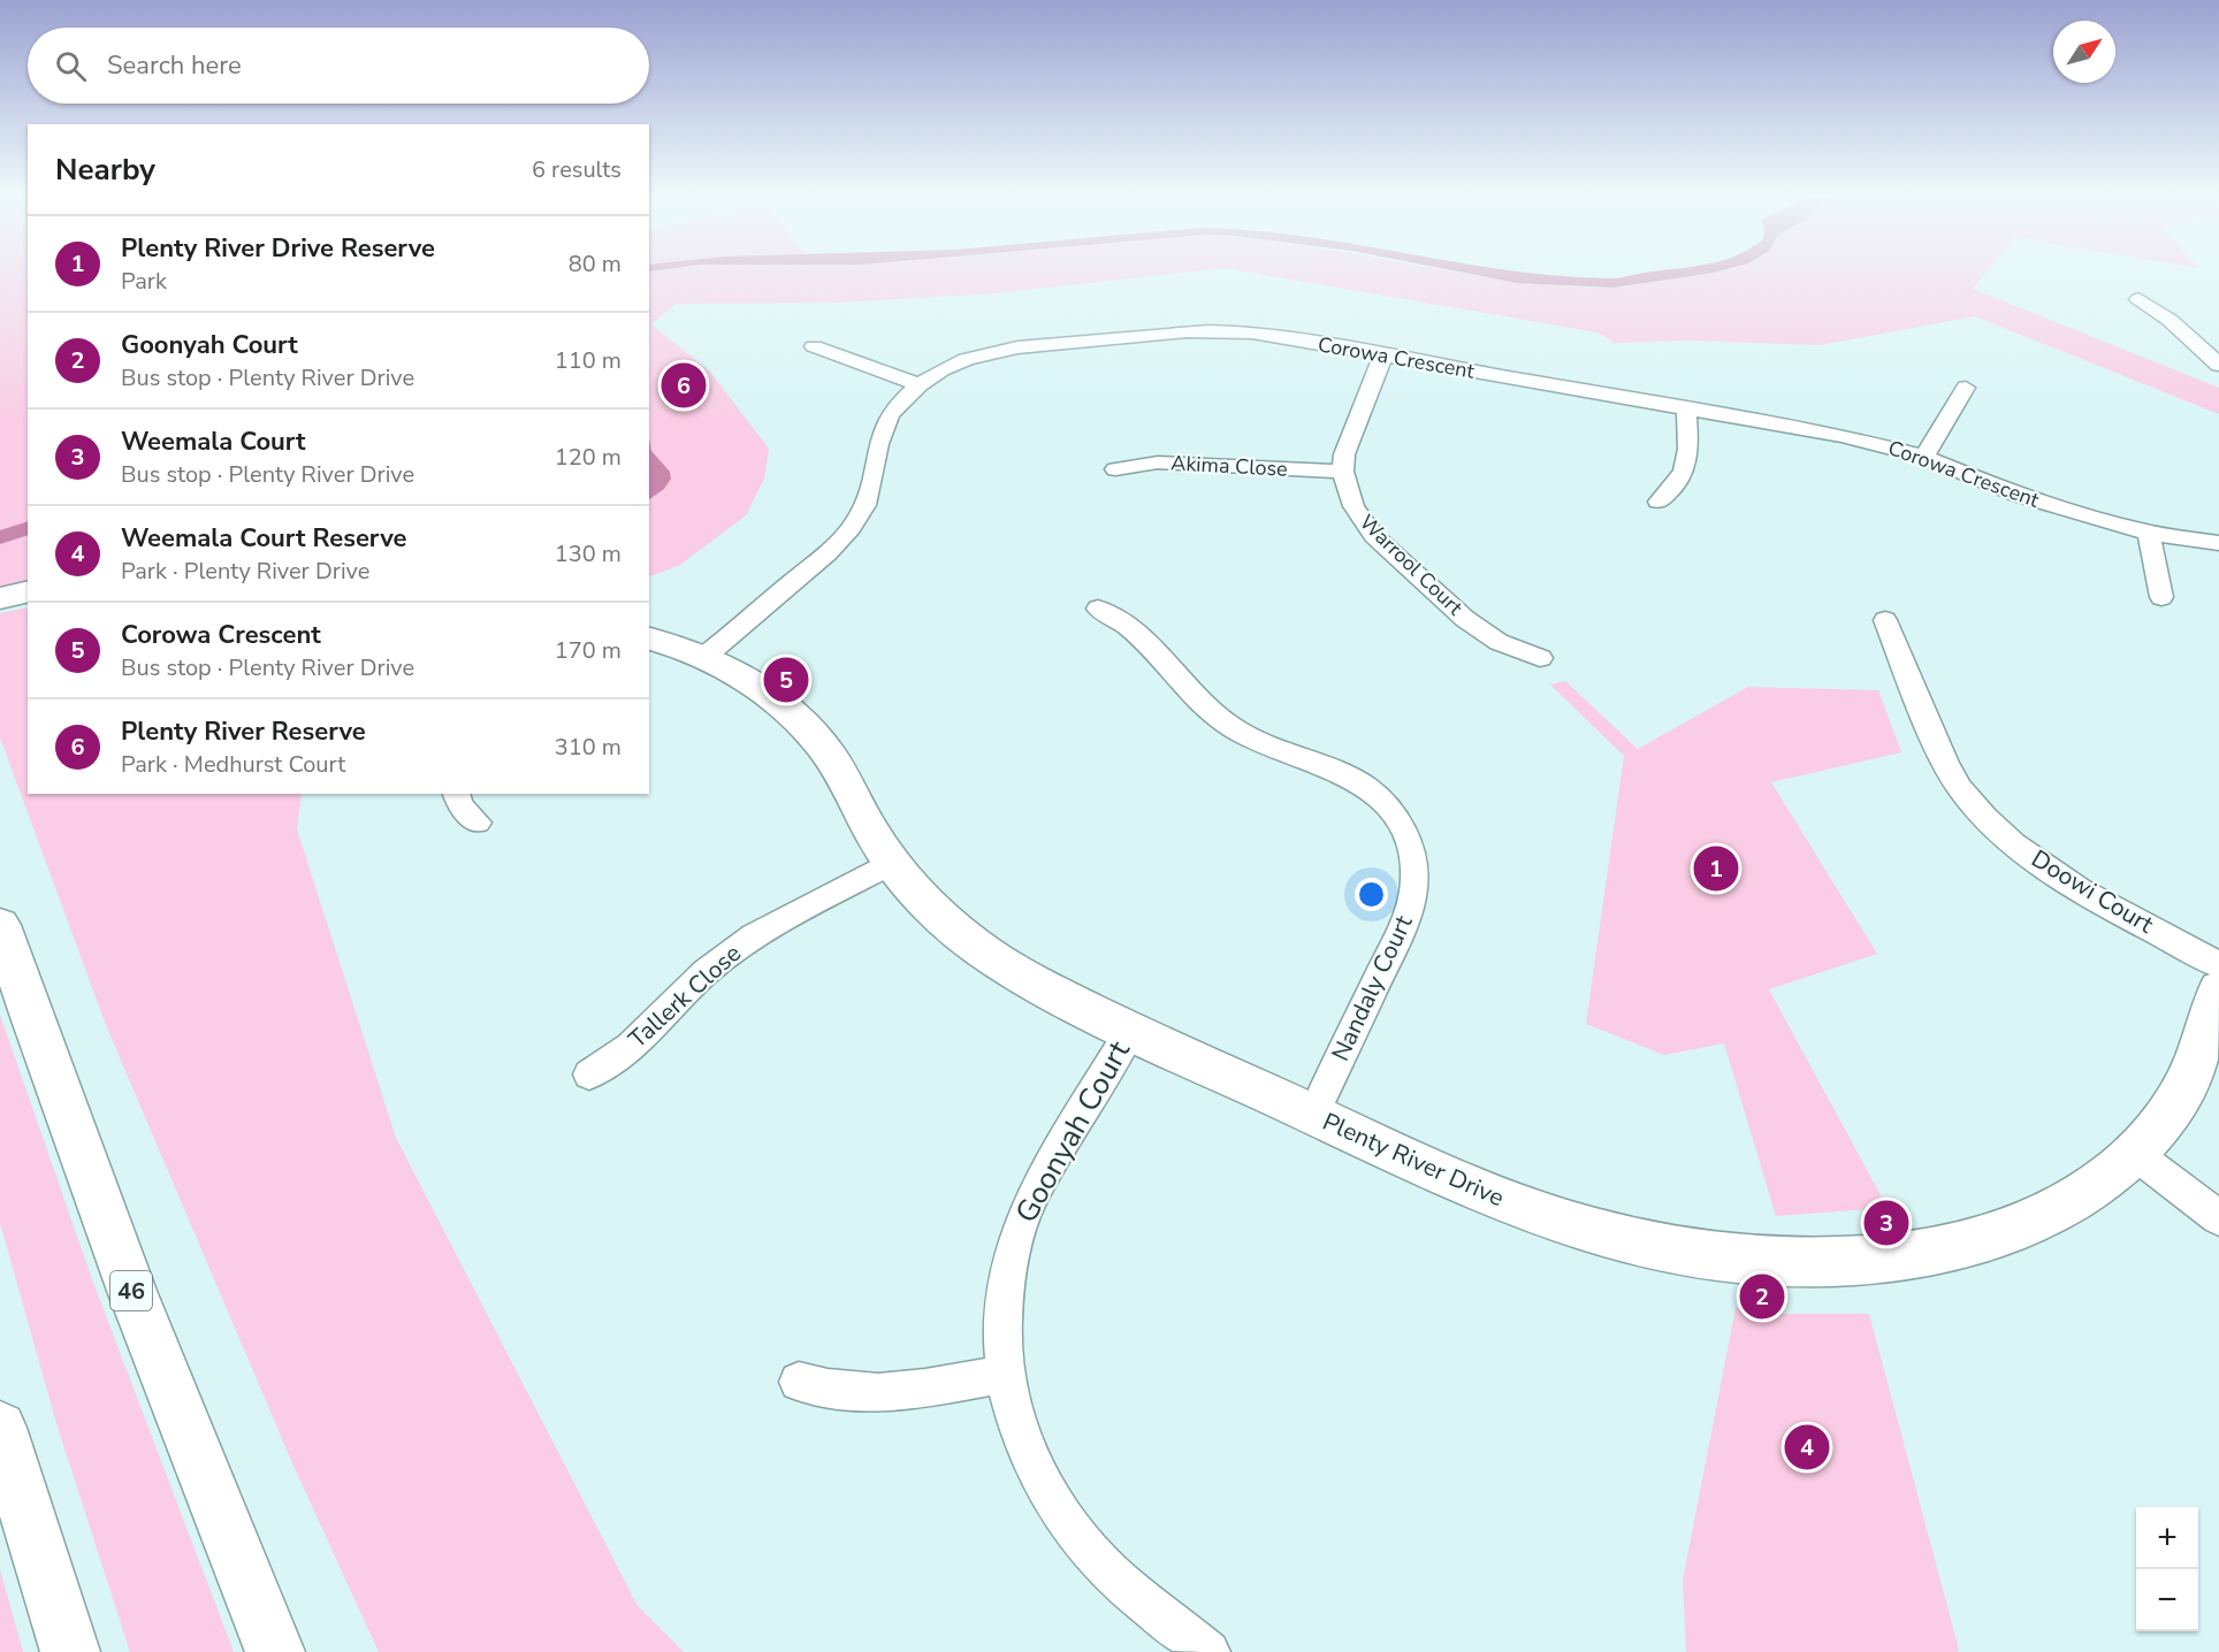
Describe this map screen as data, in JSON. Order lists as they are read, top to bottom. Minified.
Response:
{"streets":{"main road":["Plenty River Drive","46"],"street":["Corowa Crescent","Akima Close","Warrool Court","Doowi Court","Nandaly Court","Tallerk Close","Goonyah Court"]},"crossings":[["Corowa Crescent","Warrool Court"],["Corowa Crescent","Plenty River Drive"],["Akima Close","Warrool Court"],["Nandaly Court","Plenty River Drive"],["Tallerk Close","Plenty River Drive"],["Goonyah Court","Plenty River Drive"]],"north":"top right","page":{"search":"Search here","heading":["Nearby","6 results"],"list":[{"mark":"1","name":"Plenty River Drive Reserve","note":"Park","value":"80 m"},{"mark":"2","name":"Goonyah Court","note":"Bus stop · Plenty River Drive","value":"110 m"},{"mark":"3","name":"Weemala Court","note":"Bus stop · Plenty River Drive","value":"120 m"},{"mark":"4","name":"Weemala Court Reserve","note":"Park · Plenty River Drive","value":"130 m"},{"mark":"5","name":"Corowa Crescent","note":"Bus stop · Plenty River Drive","value":"170 m"},{"mark":"6","name":"Plenty River Reserve","note":"Park · Medhurst Court","value":"310 m"}],"pins":["6","5","1","3","2","4"],"map_buttons":["+","−"]}}
